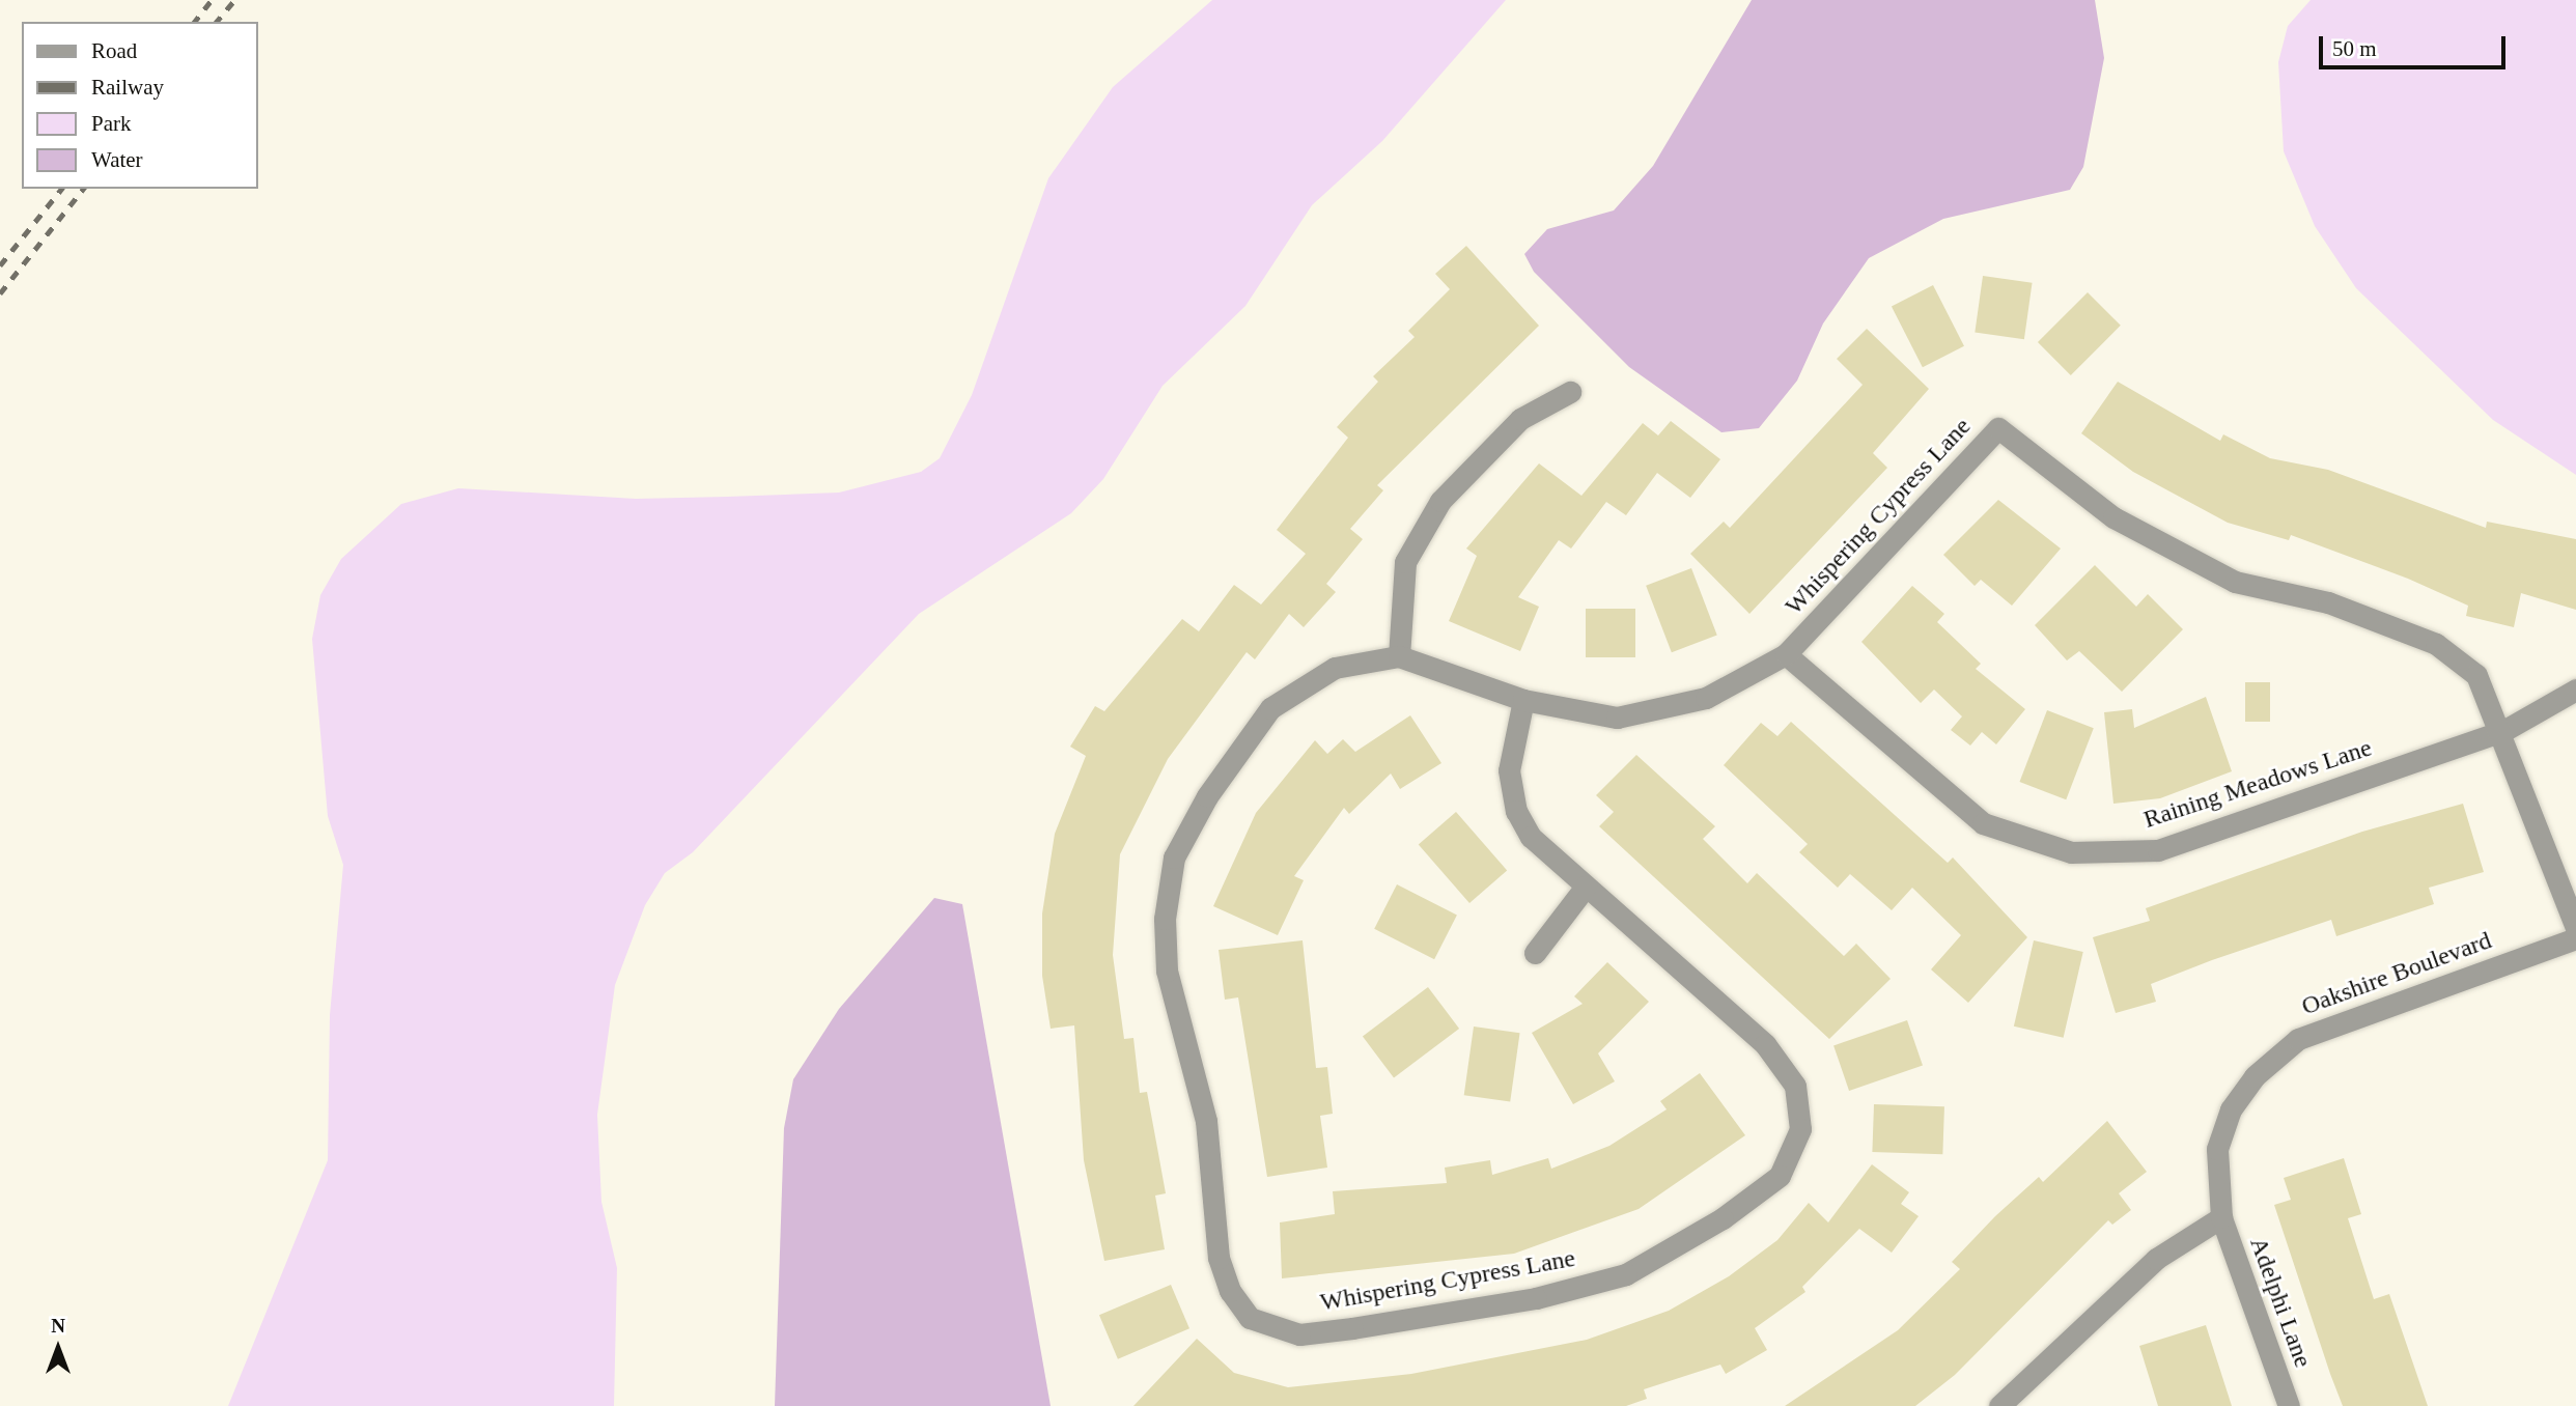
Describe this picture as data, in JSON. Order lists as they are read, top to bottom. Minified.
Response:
{"streets":{"street":["Whispering Cypress Lane","Raining Meadows Lane","Oakshire Boulevard","Adelphi Lane"]},"crossings":[["Whispering Cypress Lane","Raining Meadows Lane"],["Oakshire Boulevard","Adelphi Lane"]],"legend":["Road","Railway","Park","Water"],"scale_bar":"50 m","north":"top"}
